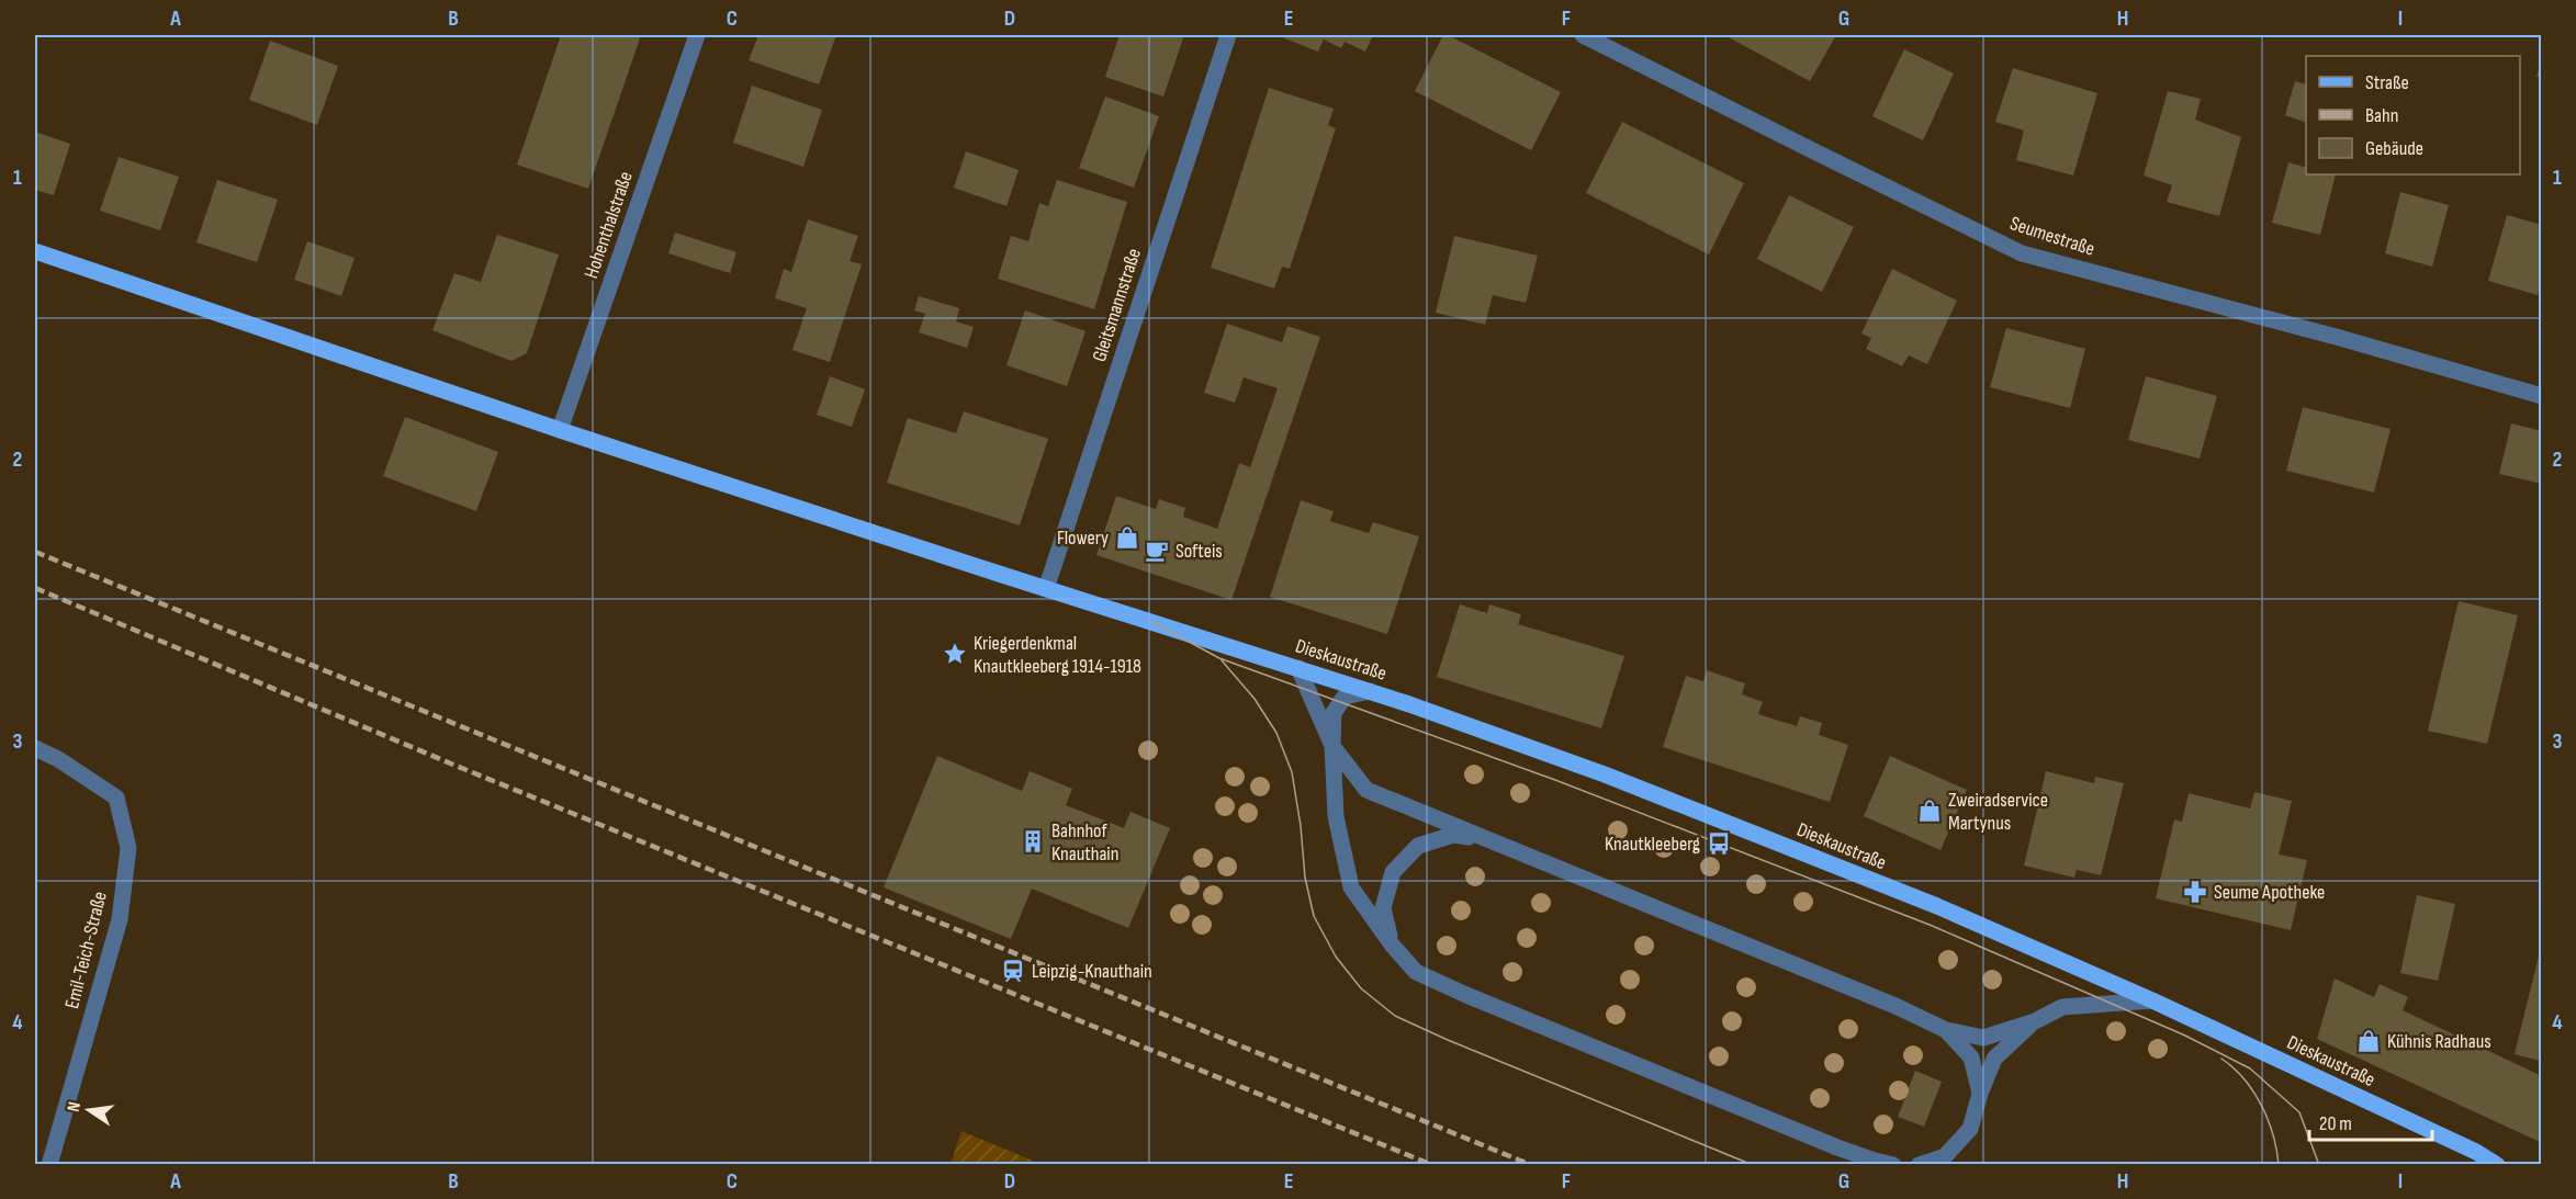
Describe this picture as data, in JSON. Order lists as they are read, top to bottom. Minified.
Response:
{"streets":{"main road":["Dieskaustraße"],"street":["Hohenthalstraße","Seumestraße","Gleitsmannstraße","Emil-Teich-Straße"]},"crossings":[["Hohenthalstraße","Dieskaustraße"],["Gleitsmannstraße","Dieskaustraße"]],"places":{"shop":["Flowery","Zweiradservice Martynus","Kühnis Radhaus"],"cafe":["Softeis"],"place":["Kriegerdenkmal Knautkleeberg 1914-1918"],"building":["Bahnhof Knauthain"],"bus stop":["Knautkleeberg"],"pharmacy":["Seume Apotheke"],"station":["Leipzig-Knauthain"]},"legend":["Straße","Bahn","Gebäude"],"scale_bar":"20 m","north":"left","grid":{"columns":["A","B","C","D","E","F","G","H","I"],"rows":["1","2","3","4"]}}
